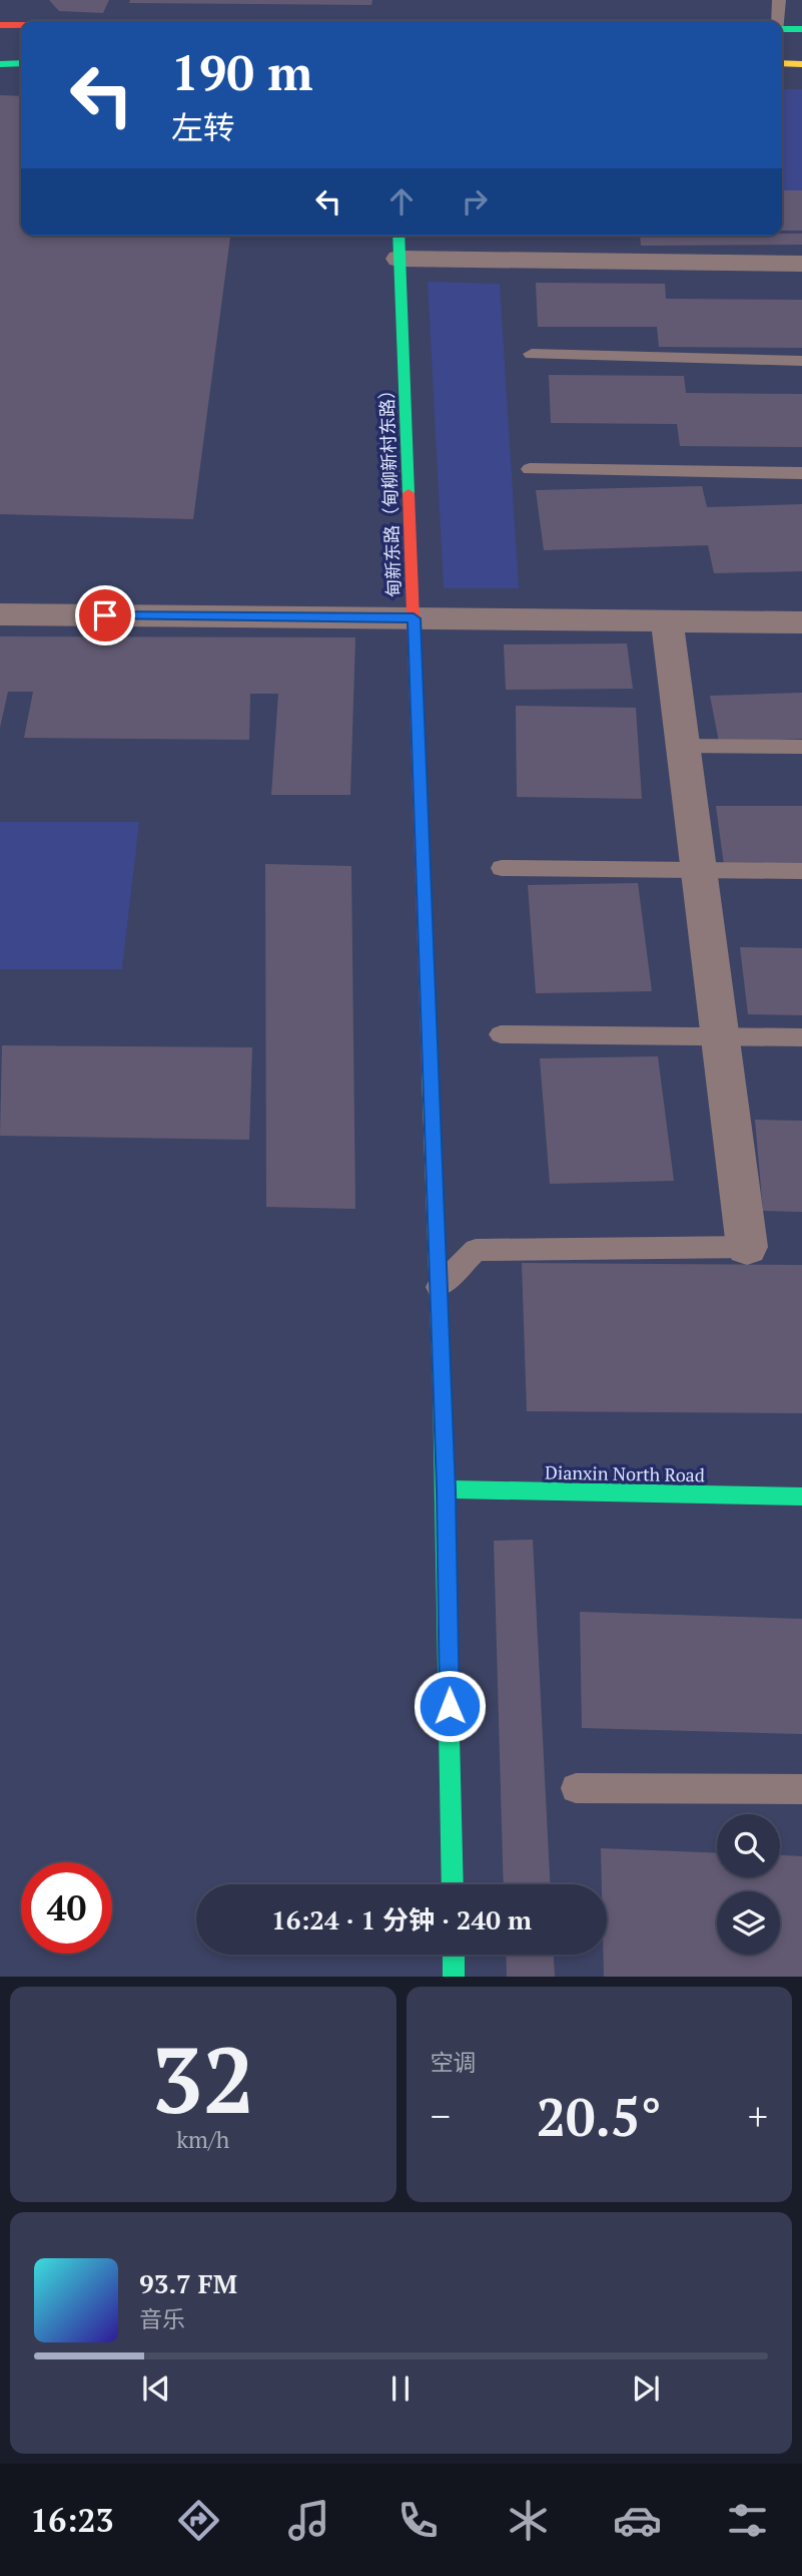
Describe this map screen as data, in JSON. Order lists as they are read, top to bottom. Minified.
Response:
{"streets":{"street":["甸新东路（甸柳新村东路）","Dianxin North Road"]},"crossings":[["甸新东路（甸柳新村东路）","Dianxin North Road"]],"page":{"turn":["190 m","左转"],"limit":"40","trip":"16:24 · 1 分钟 · 240 m","tile":[["32","km/h"],"空调"],"heat":["−","20.5°","+"],"song":["93.7 FM","音乐"],"tabs":"16:23"}}
